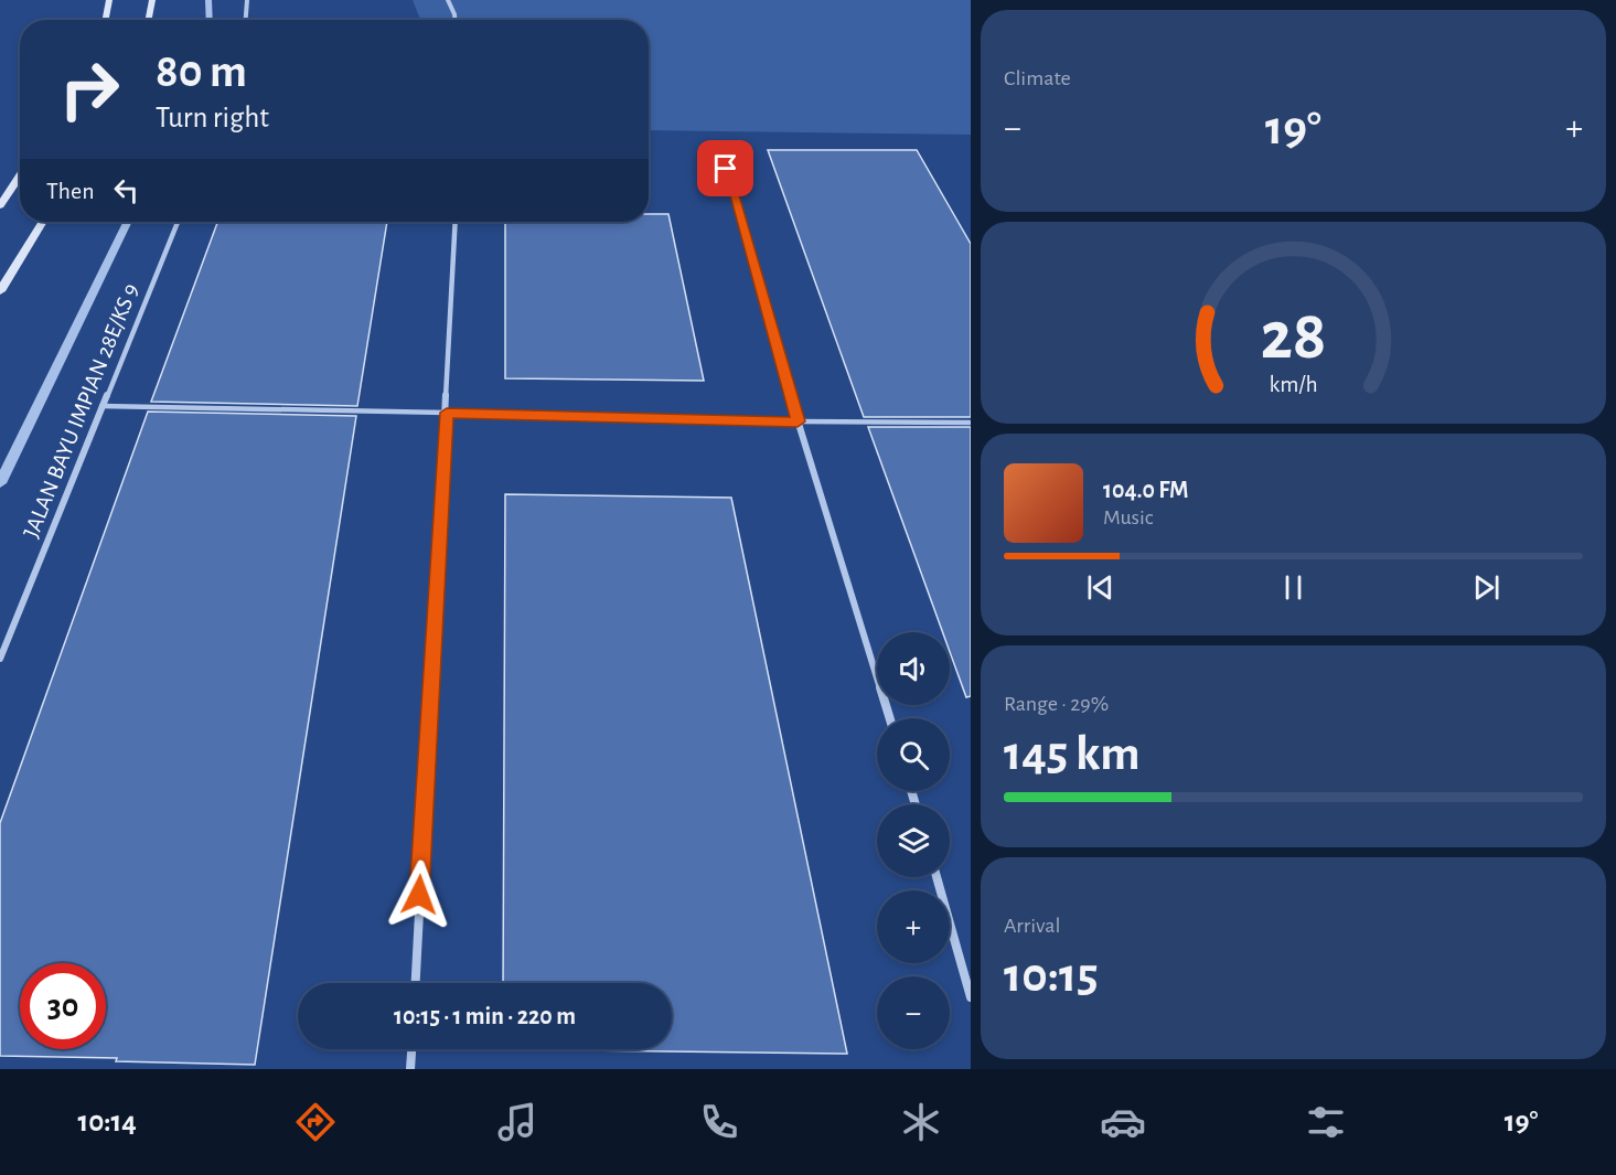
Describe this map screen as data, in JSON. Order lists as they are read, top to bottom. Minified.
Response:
{"streets":{"street":["JALAN BAYU IMPIAN 28E/KS 9"]},"page":{"tile":["Climate",["Range · 29%","145 km"],["Arrival","10:15"]],"turn":["80 m","Turn right"],"heat":["−","19°","+"],"then":"Then","song":["104.0 FM","Music"],"map_buttons":["+","−"],"limit":"30","trip":"10:15 · 1 min · 220 m","tabs":["10:14","19°"],"gauge":["28","km/h"]}}
